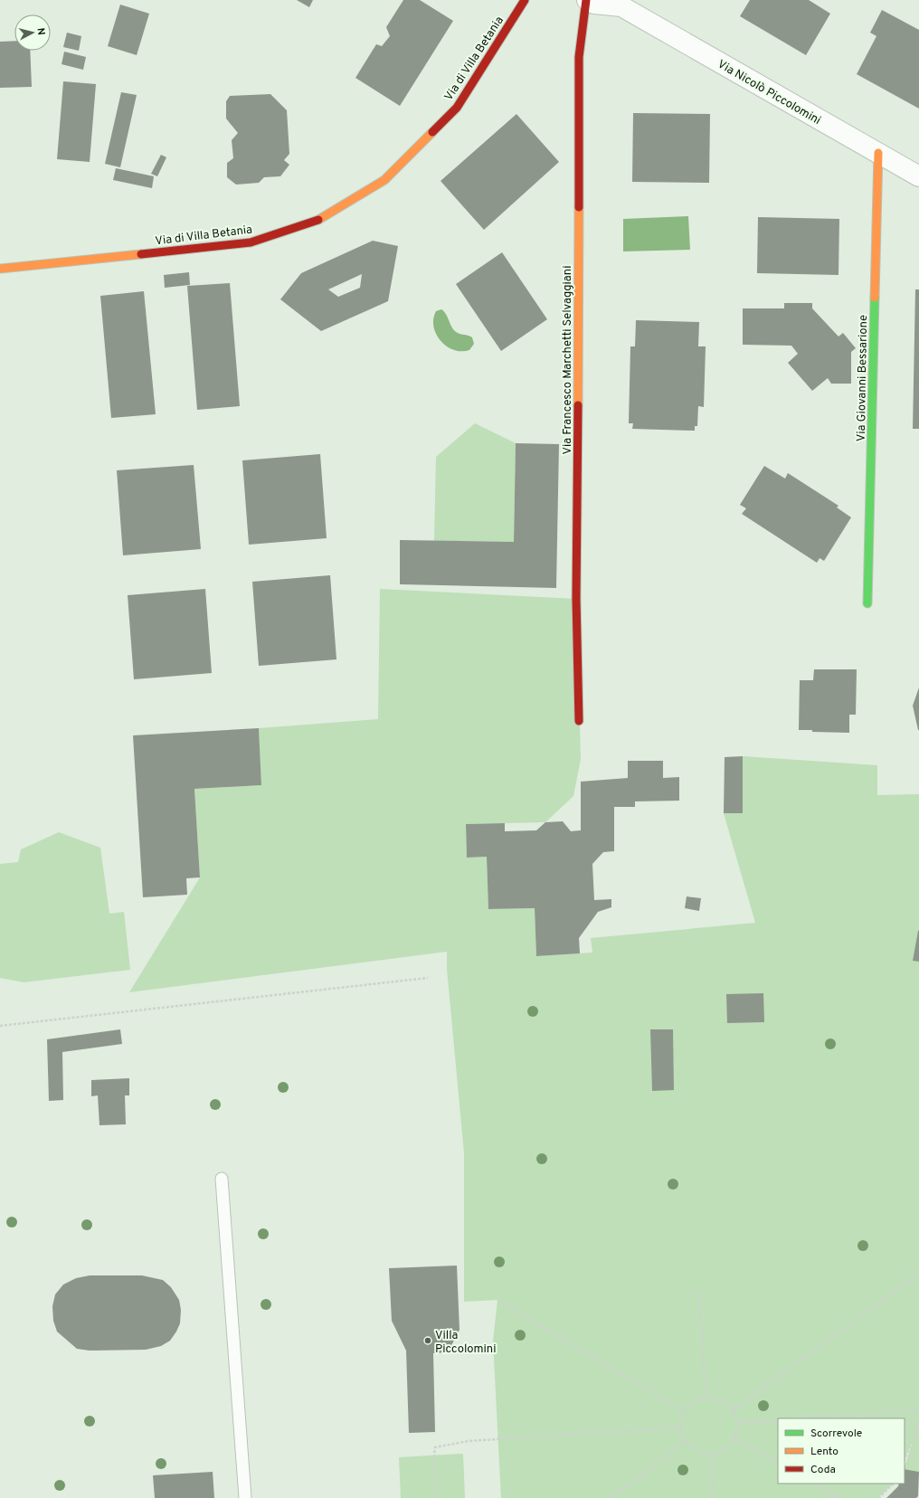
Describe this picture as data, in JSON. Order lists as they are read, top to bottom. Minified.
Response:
{"streets":{"street":["Via di Villa Betania","Via Nicolò Piccolomini","Via Francesco Marchetti Selvaggiani","Via Giovanni Bessarione"]},"crossings":[["Via Nicolò Piccolomini","Via Francesco Marchetti Selvaggiani"],["Via Nicolò Piccolomini","Via Giovanni Bessarione"]],"places":["Villa Piccolomini"],"legend":["Scorrevole","Lento","Coda"],"north":"right"}
